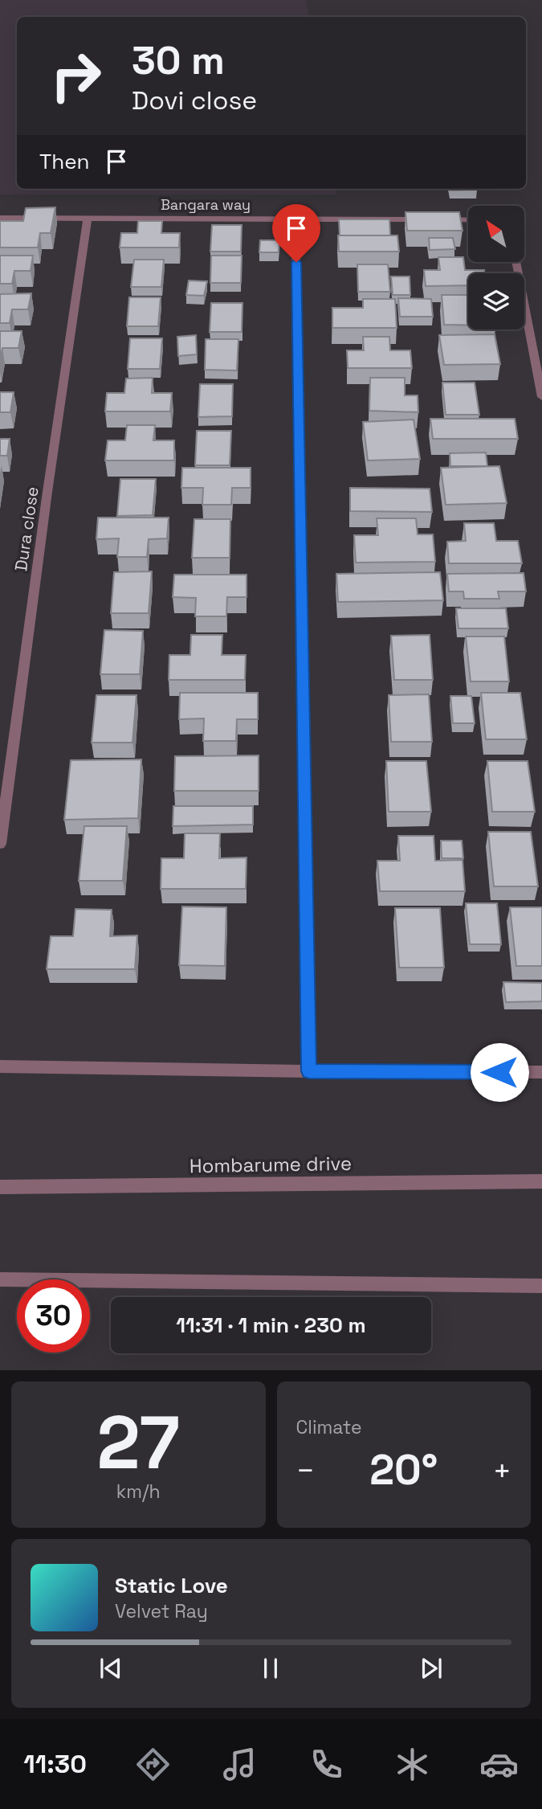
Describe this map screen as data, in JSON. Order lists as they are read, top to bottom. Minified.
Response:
{"streets":{"street":["Bangara way","Dura close","Hombarume drive"]},"crossings":[["Bangara way","Dura close"]],"north":"top left","page":{"turn":["30 m","Dovi close"],"then":"Then","limit":"30","trip":"11:31 · 1 min · 230 m","tile":[["27","km/h"],"Climate"],"heat":["−","20°","+"],"song":["Static Love","Velvet Ray"],"tabs":"11:30"}}
